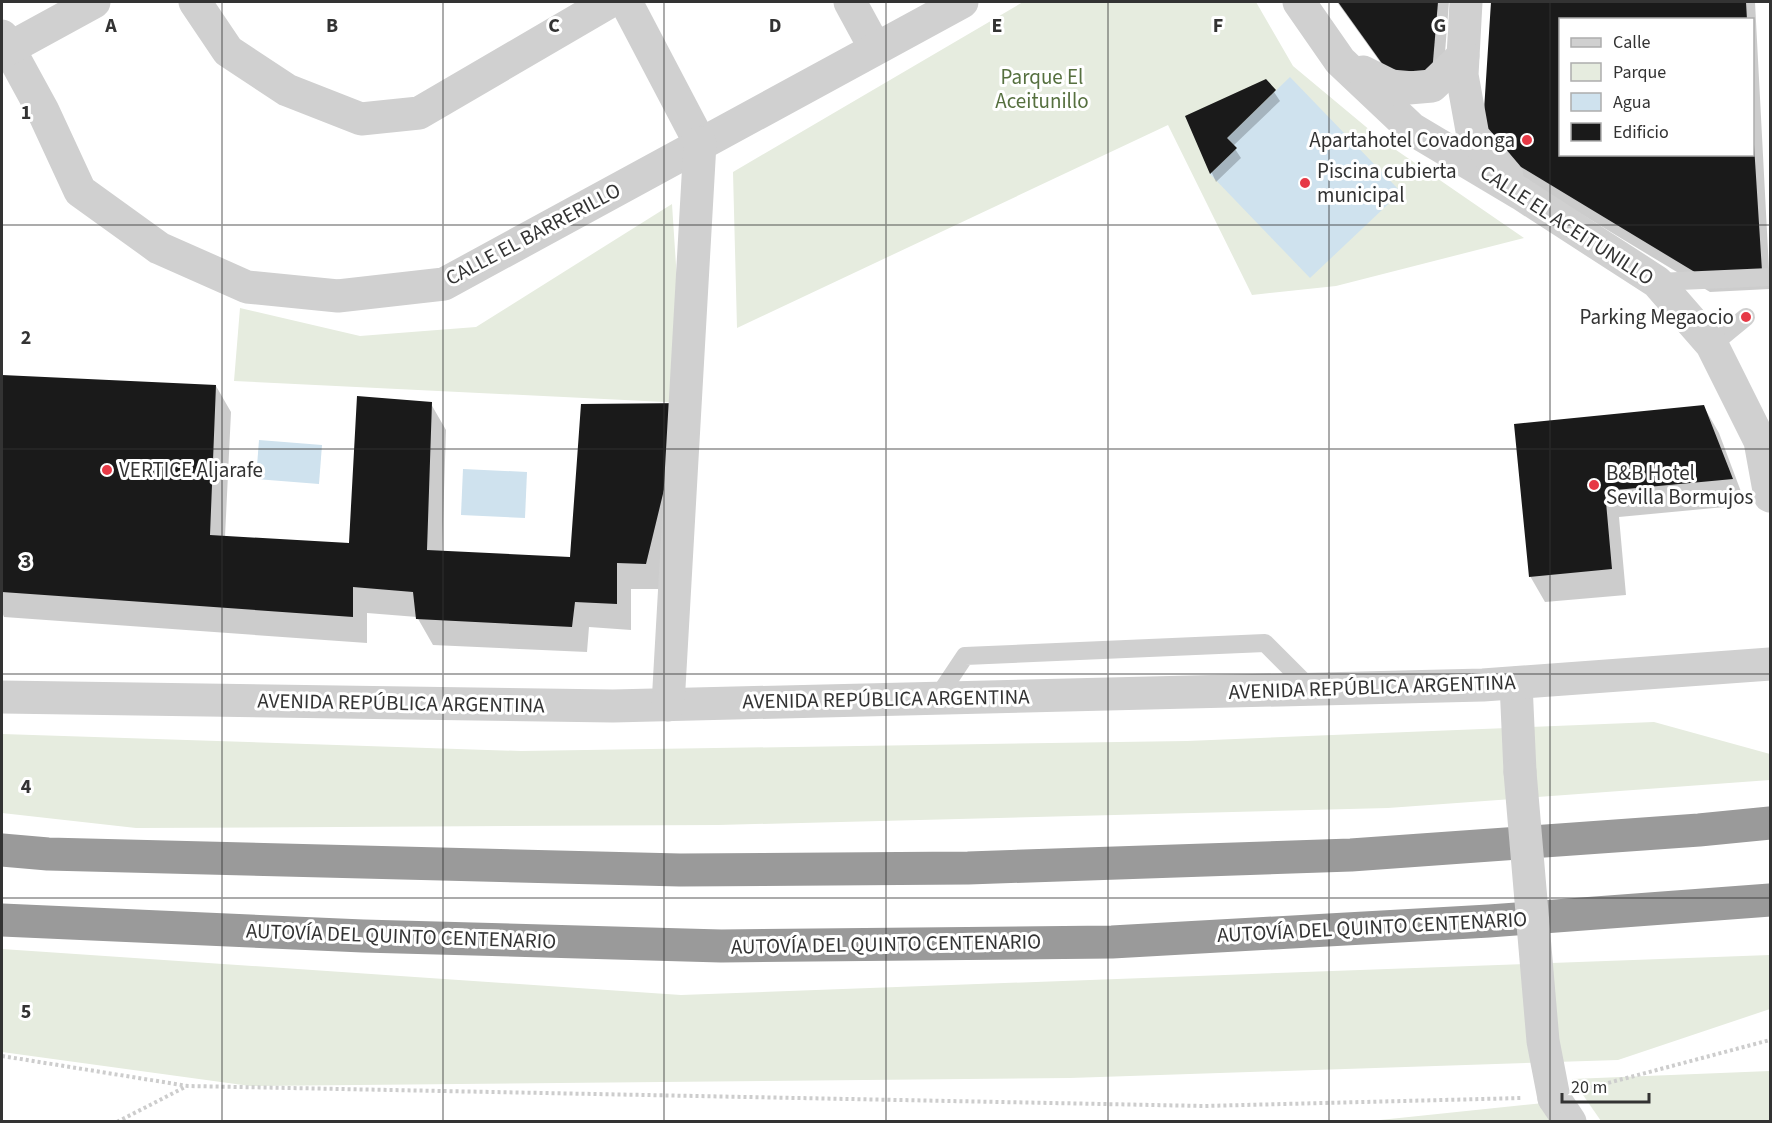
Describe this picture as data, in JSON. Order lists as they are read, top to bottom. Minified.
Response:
{"streets":{"highway":["AUTOVÍA DEL QUINTO CENTENARIO"],"street":["CALLE EL ACEITUNILLO","CALLE EL BARRERILLO","AVENIDA REPÚBLICA ARGENTINA"]},"parks":["Parque El Aceitunillo"],"places":["Apartahotel Covadonga","Piscina cubierta municipal","Parking Megaocio","VERTICE Aljarafe","B&B Hotel Sevilla Bormujos"],"legend":["Calle","Parque","Agua","Edificio"],"scale_bar":"20 m","grid":{"columns":["A","B","C","D","E","F","G"],"rows":["1","2","3","4","5"]}}
